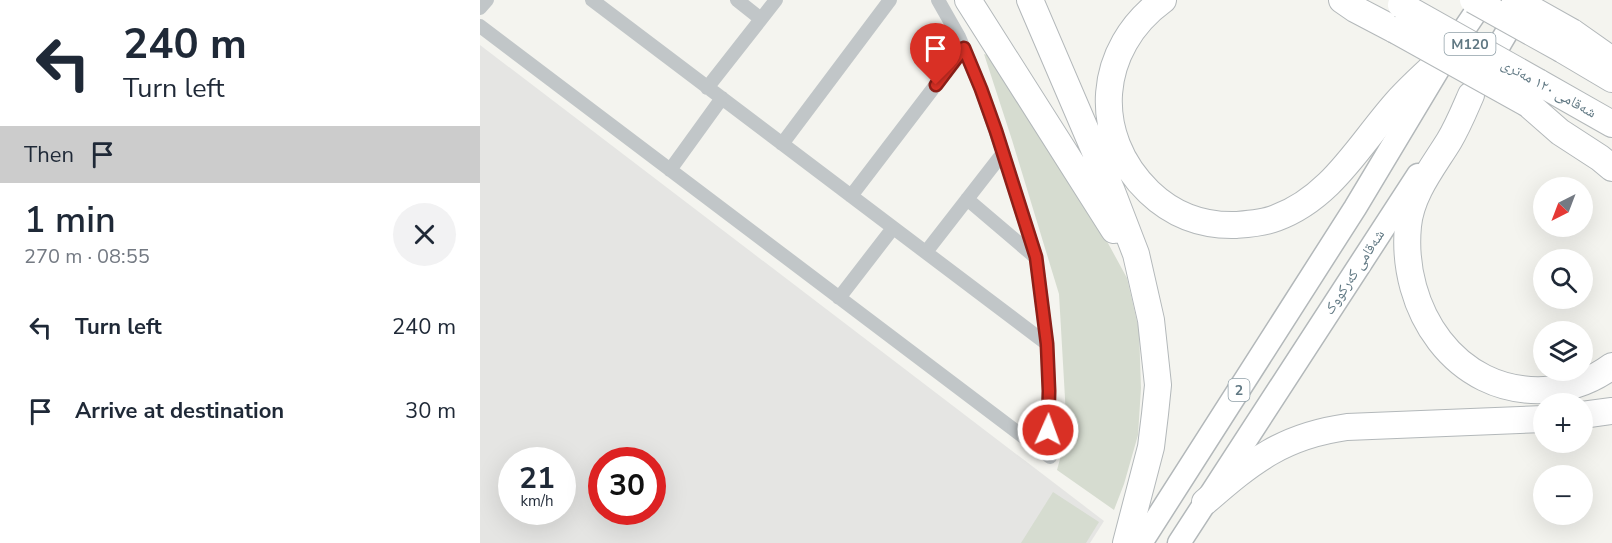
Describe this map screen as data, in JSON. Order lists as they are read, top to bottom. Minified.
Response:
{"streets":{"highway":["M120","شەقامی ١٢٠ مەتری","شەقامی کەرکووک","2"]},"north":"bottom left","page":{"turn":["240 m","Turn left"],"then":"Then","map_buttons":["+","−"],"heading":["1 min","270 m · 08:55"],"list":[{"name":"Turn left","value":"240 m"},{"name":"Arrive at destination","value":"30 m"}],"speed":"21 km/h","limit":"30"}}
